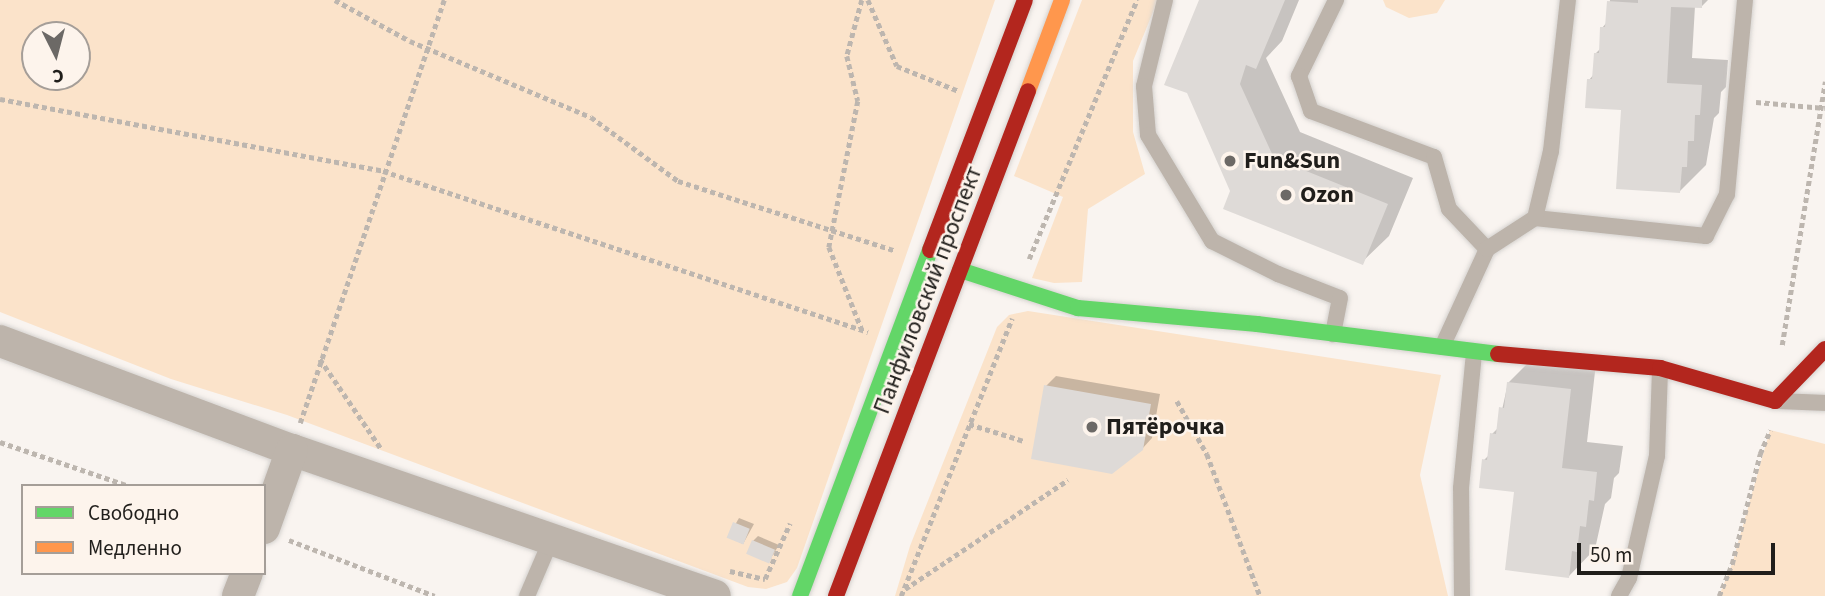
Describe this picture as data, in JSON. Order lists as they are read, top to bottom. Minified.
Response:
{"streets":{"main road":["Панфиловский проспект"]},"places":["Fun&Sun","Ozon","Пятёрочка"],"legend":["Свободно","Медленно"],"scale_bar":"50 m","north":"bottom"}
